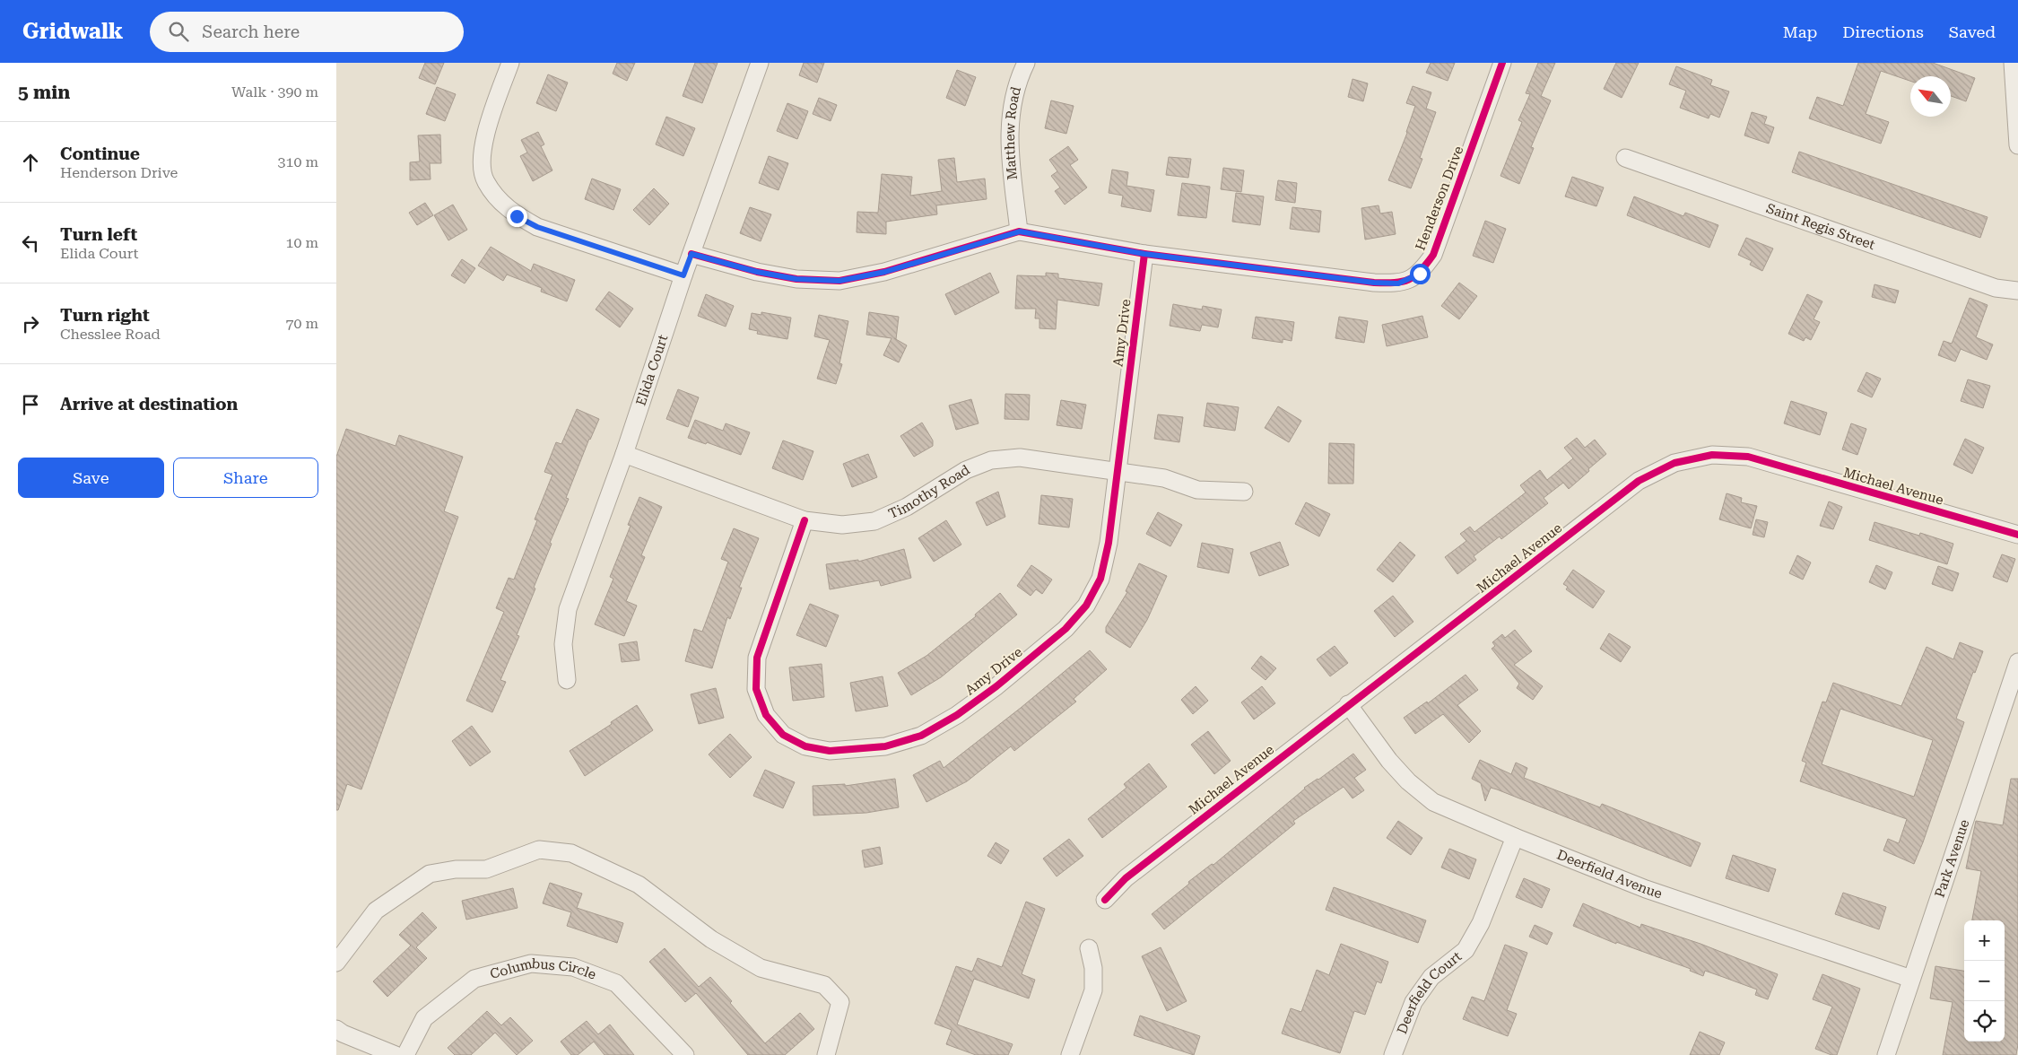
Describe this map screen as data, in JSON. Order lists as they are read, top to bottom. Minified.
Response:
{"streets":{"street":["Matthew Road","Henderson Drive","Saint Regis Street","Amy Drive","Elida Court","Michael Avenue","Timothy Road","Park Avenue","Deerfield Avenue","Columbus Circle","Deerfield Court"]},"crossings":[["Matthew Road","Henderson Drive"],["Henderson Drive","Amy Drive"],["Henderson Drive","Elida Court"],["Amy Drive","Timothy Road"],["Elida Court","Timothy Road"],["Michael Avenue","Deerfield Avenue"],["Park Avenue","Deerfield Avenue"],["Deerfield Avenue","Deerfield Court"]],"north":"top left","page":{"header":"Gridwalk","search":"Search here","nav":["Map","Directions","Saved"],"heading":["5 min","Walk · 390 m"],"list":[["Continue","Henderson Drive","310 m"],["Turn left","Elida Court","10 m"],["Turn right","Chesslee Road","70 m"],"Arrive at destination"],"buttons":["Save","Share"],"map_buttons":["+","−"]}}
